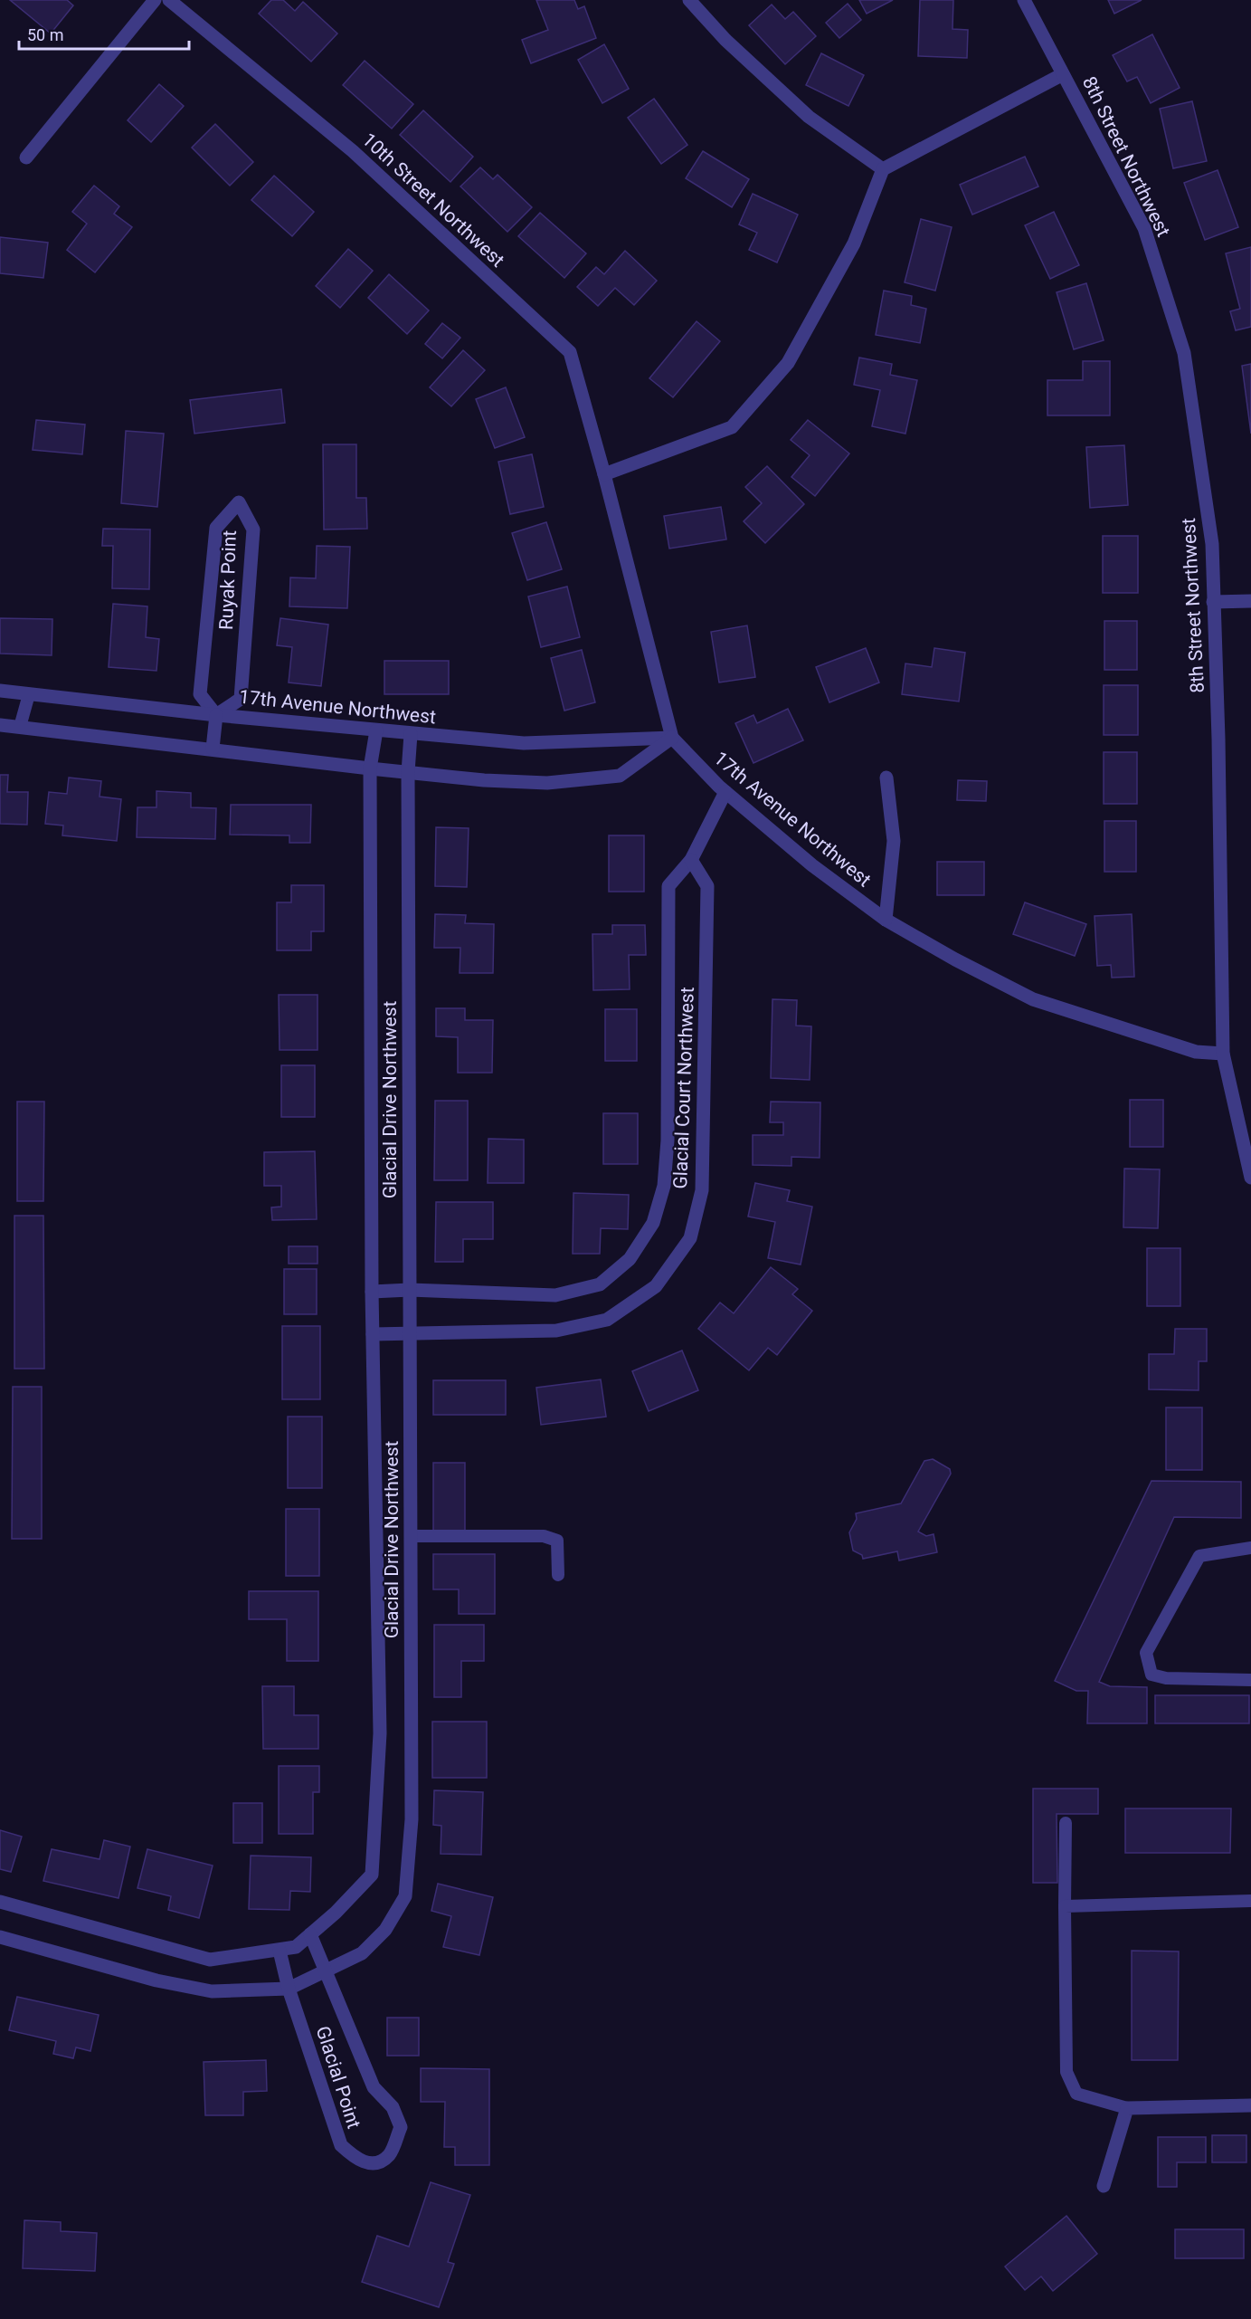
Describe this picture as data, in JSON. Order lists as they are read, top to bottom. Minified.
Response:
{"streets":{"street":["8th Street Northwest","10th Street Northwest","Ruyak Point","17th Avenue Northwest","Glacial Court Northwest","Glacial Drive Northwest","Glacial Point"]},"crossings":[["8th Street Northwest","17th Avenue Northwest"],["Ruyak Point","17th Avenue Northwest"],["17th Avenue Northwest","Glacial Drive Northwest"],["Glacial Court Northwest","Glacial Drive Northwest"],["Glacial Drive Northwest","Glacial Point"]],"scale_bar":"50 m"}
